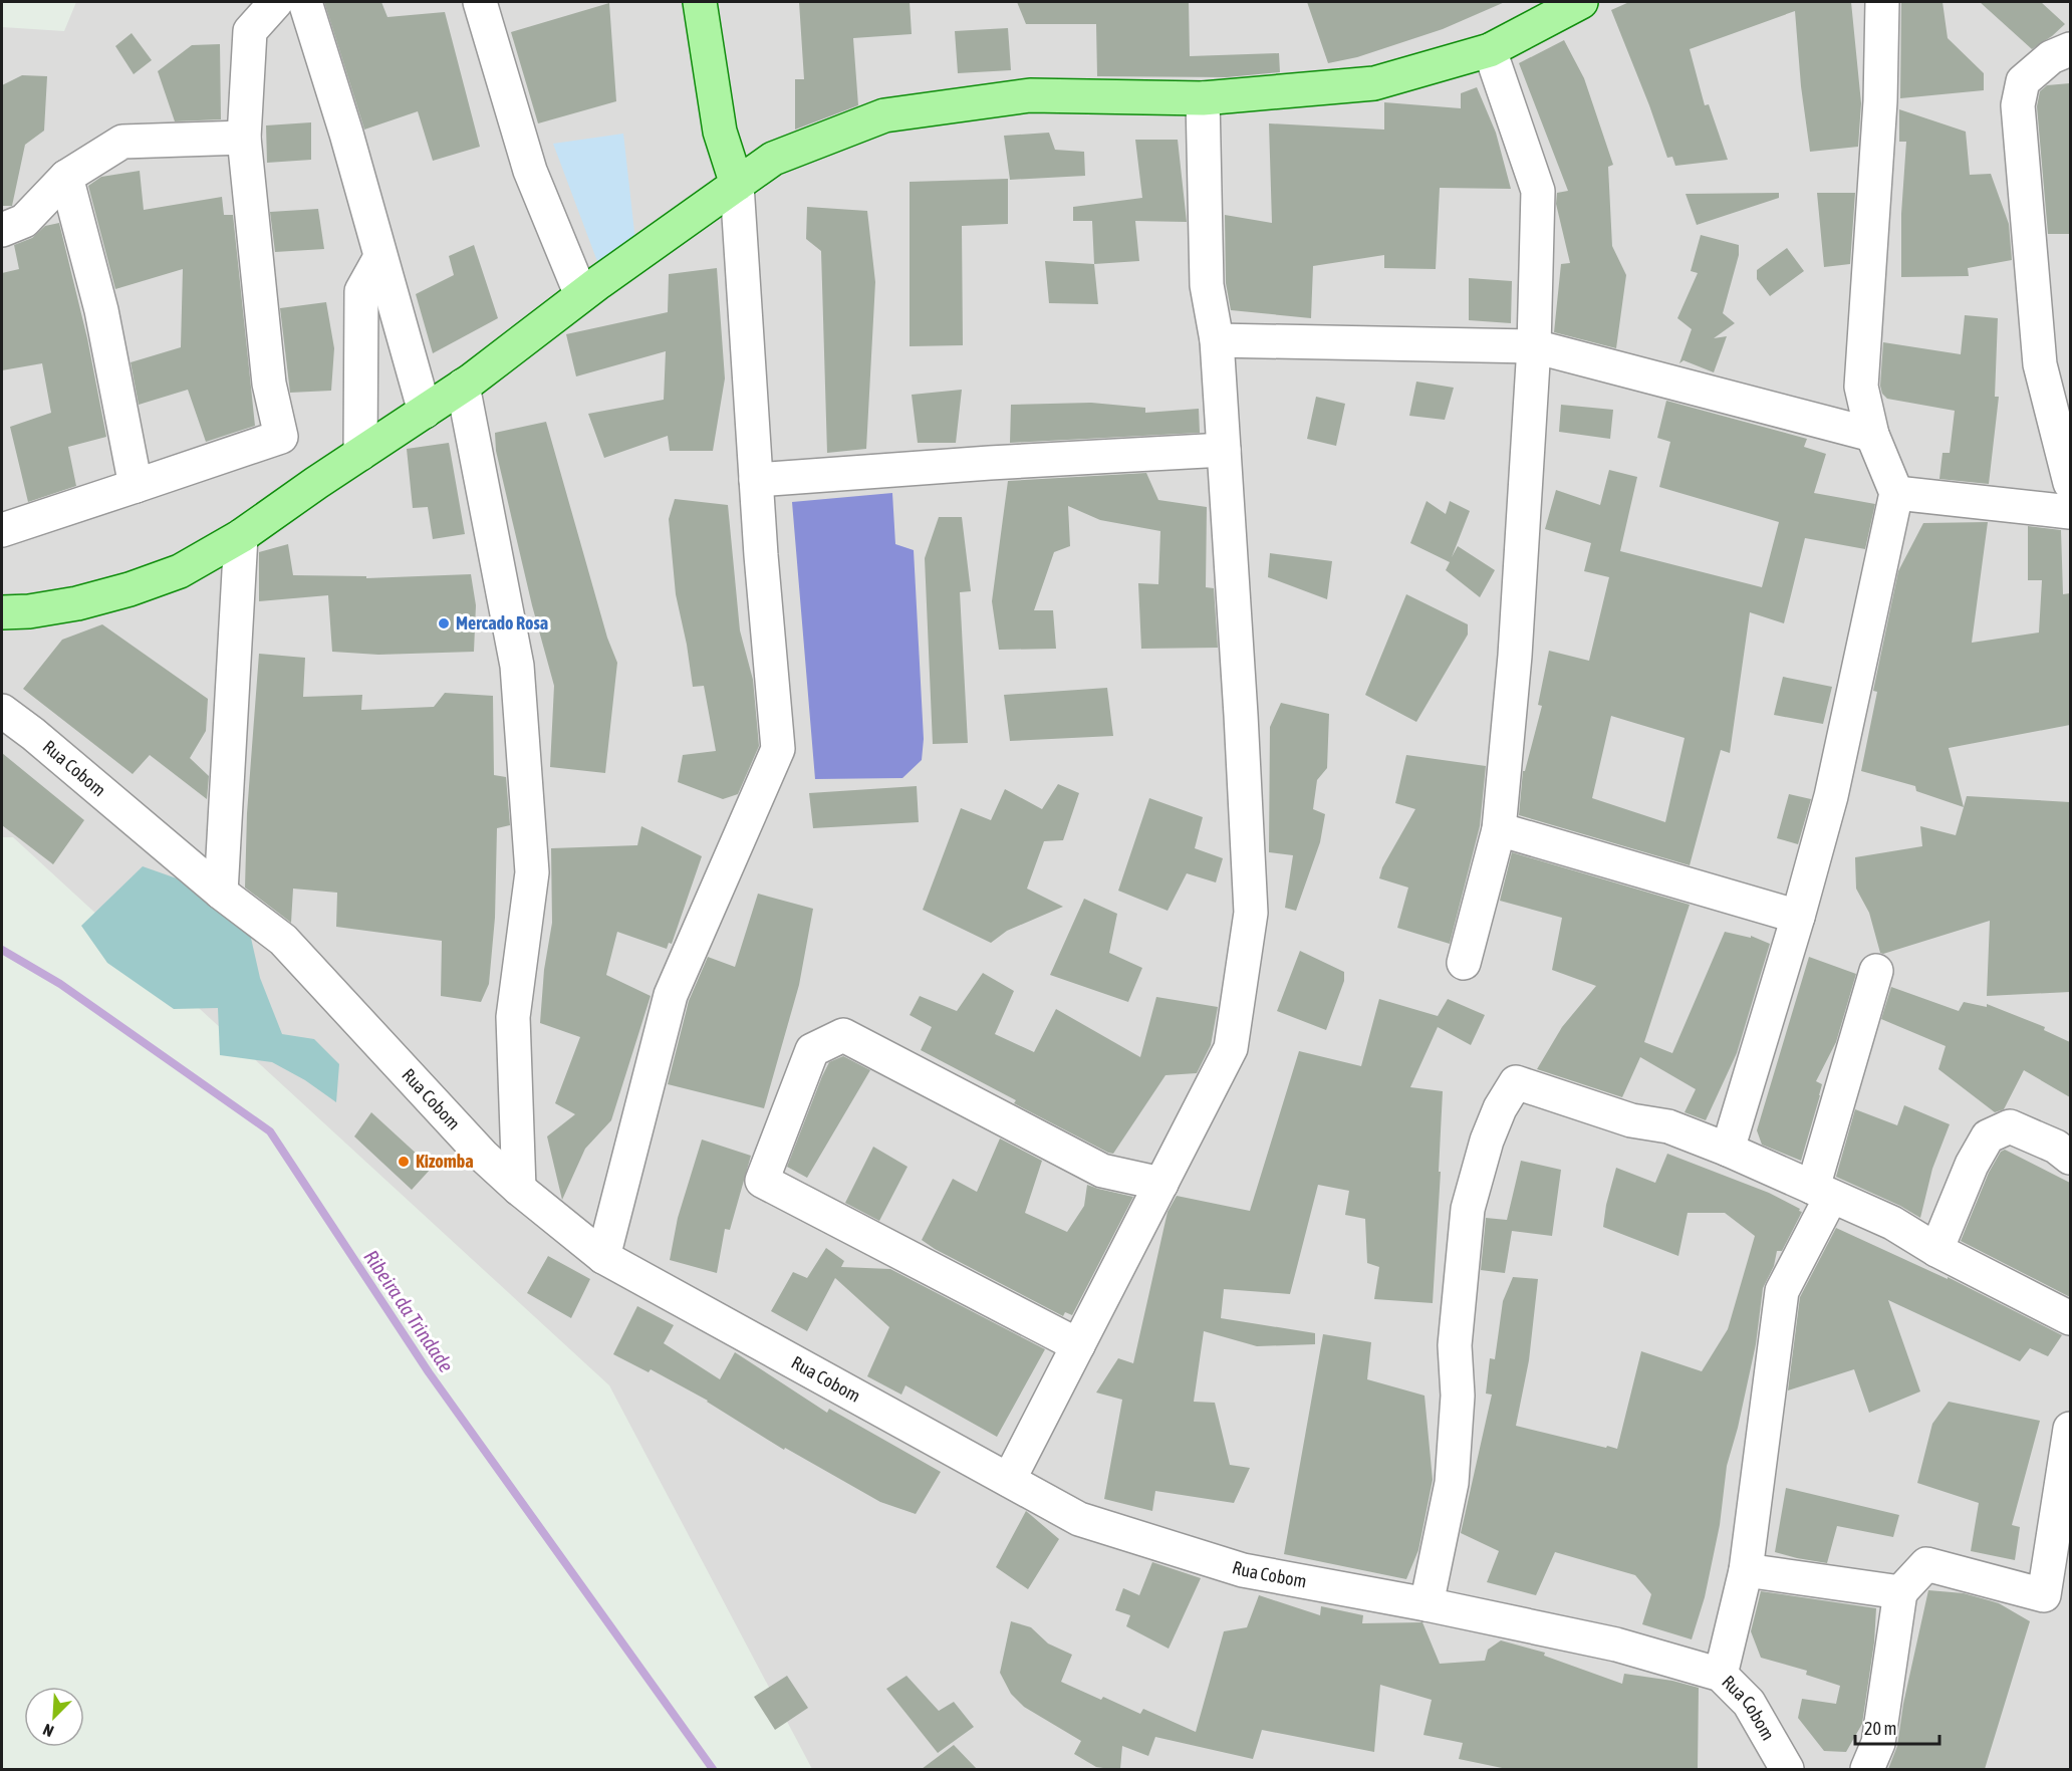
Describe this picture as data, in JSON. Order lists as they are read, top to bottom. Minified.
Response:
{"streets":{"street":["Rua Cobom"]},"water":["Ribeira da Trindade"],"places":["Mercado Rosa","Kizomba"],"scale_bar":"20 m","north":"bottom left"}
